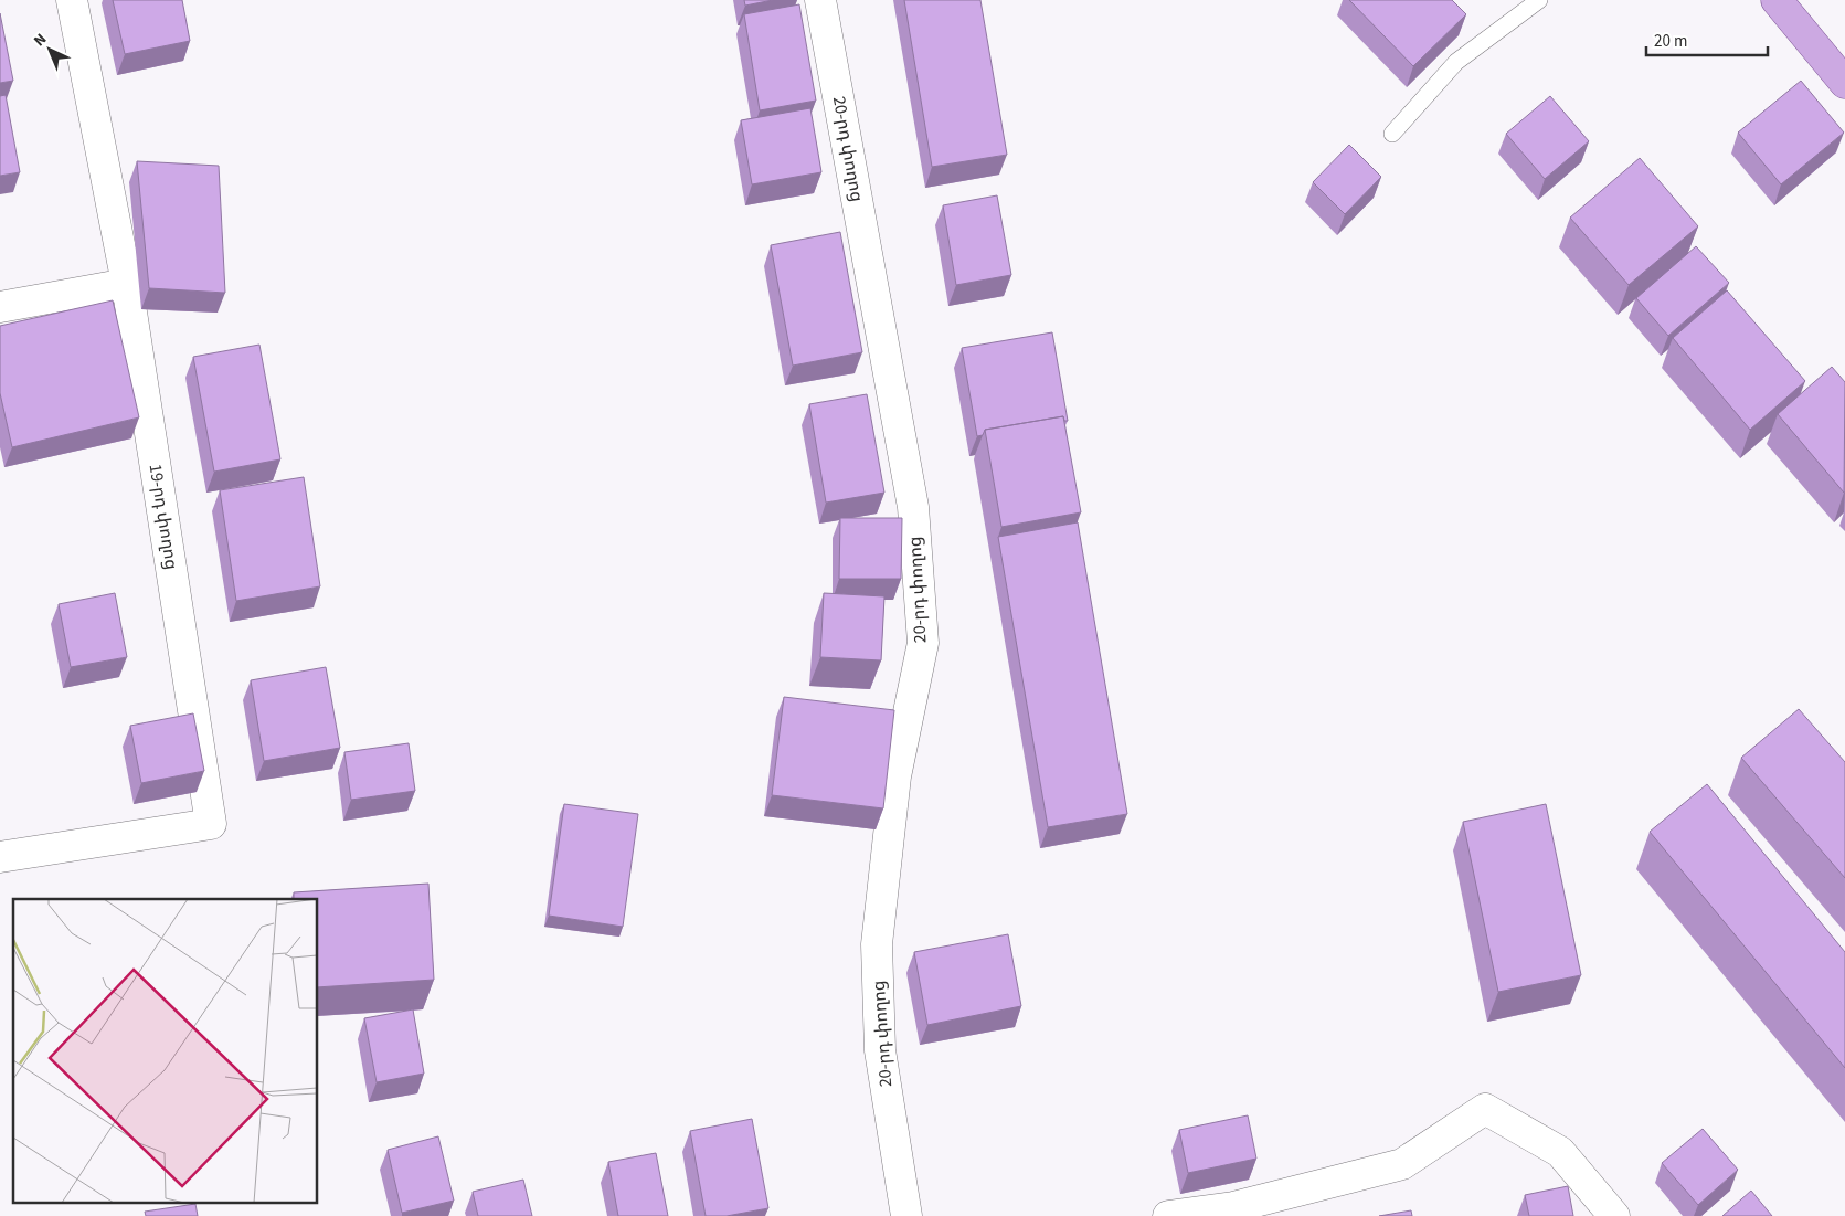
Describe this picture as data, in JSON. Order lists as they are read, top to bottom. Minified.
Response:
{"streets":{"street":["20-րդ փողոց","19-րդ փողոց"]},"scale_bar":"20 m","north":"top left"}
